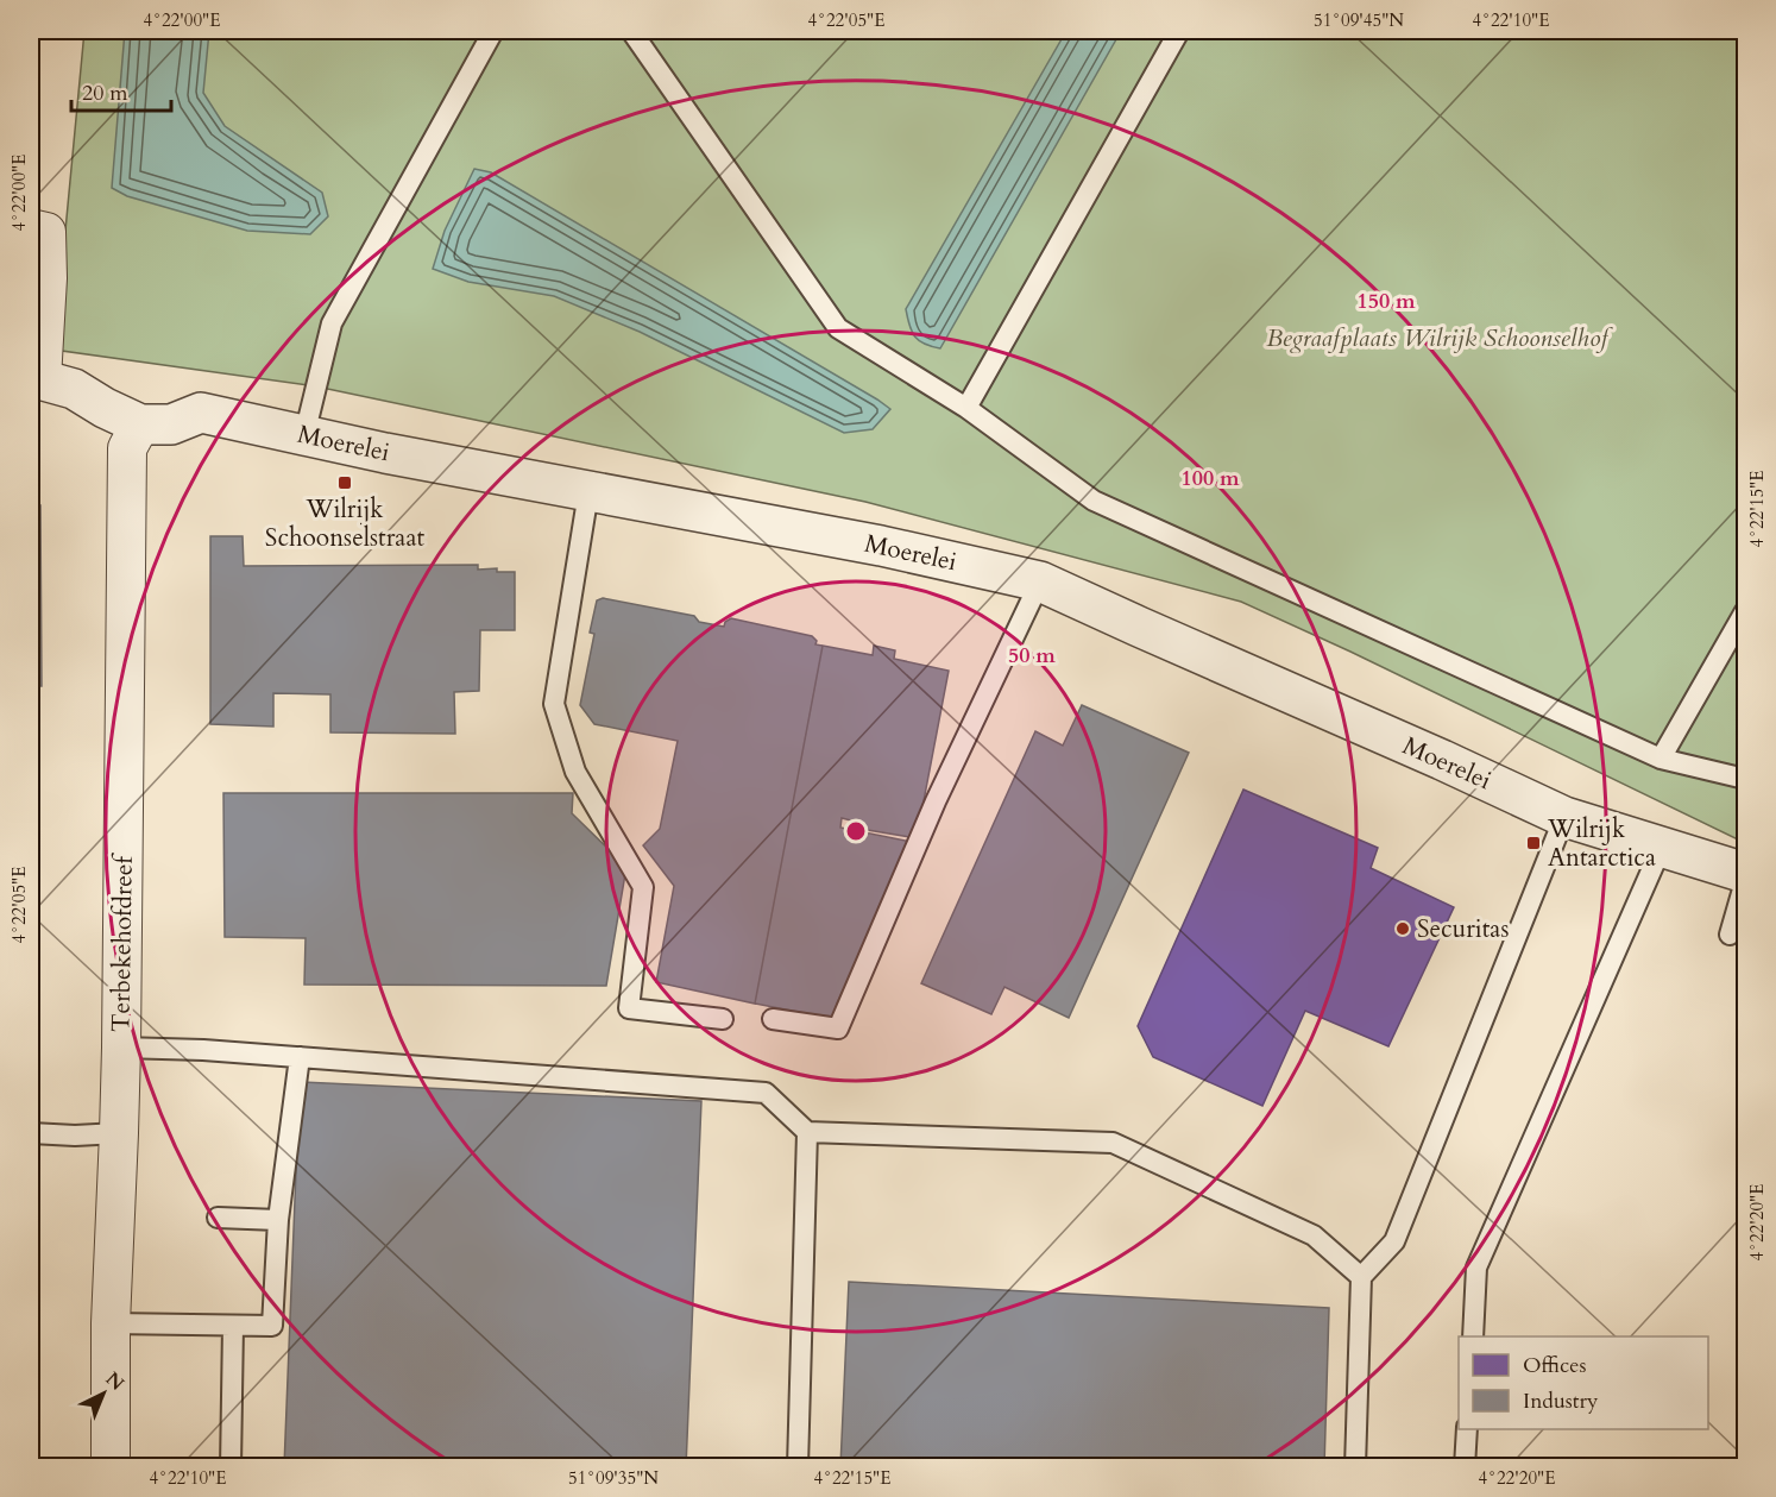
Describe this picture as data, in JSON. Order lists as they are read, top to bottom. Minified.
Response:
{"streets":{"street":["Moerelei","Terbekehofdreef"]},"crossings":[["Moerelei","Terbekehofdreef"]],"parks":["Begraafplaats Wilrijk Schoonselhof"],"places":{"transit":["Wilrijk Schoonselstraat","Wilrijk Antarctica"],"other":["Securitas"]},"legend":["Offices","Industry"],"scale_bar":"20 m","north":"top right","coordinates":["4°22'00\"E","4°22'05\"E","51°09'45\"N","4°22'10\"E","4°22'15\"E","4°22'20\"E","51°09'35\"N"],"rings":["150 m","100 m","50 m"]}
